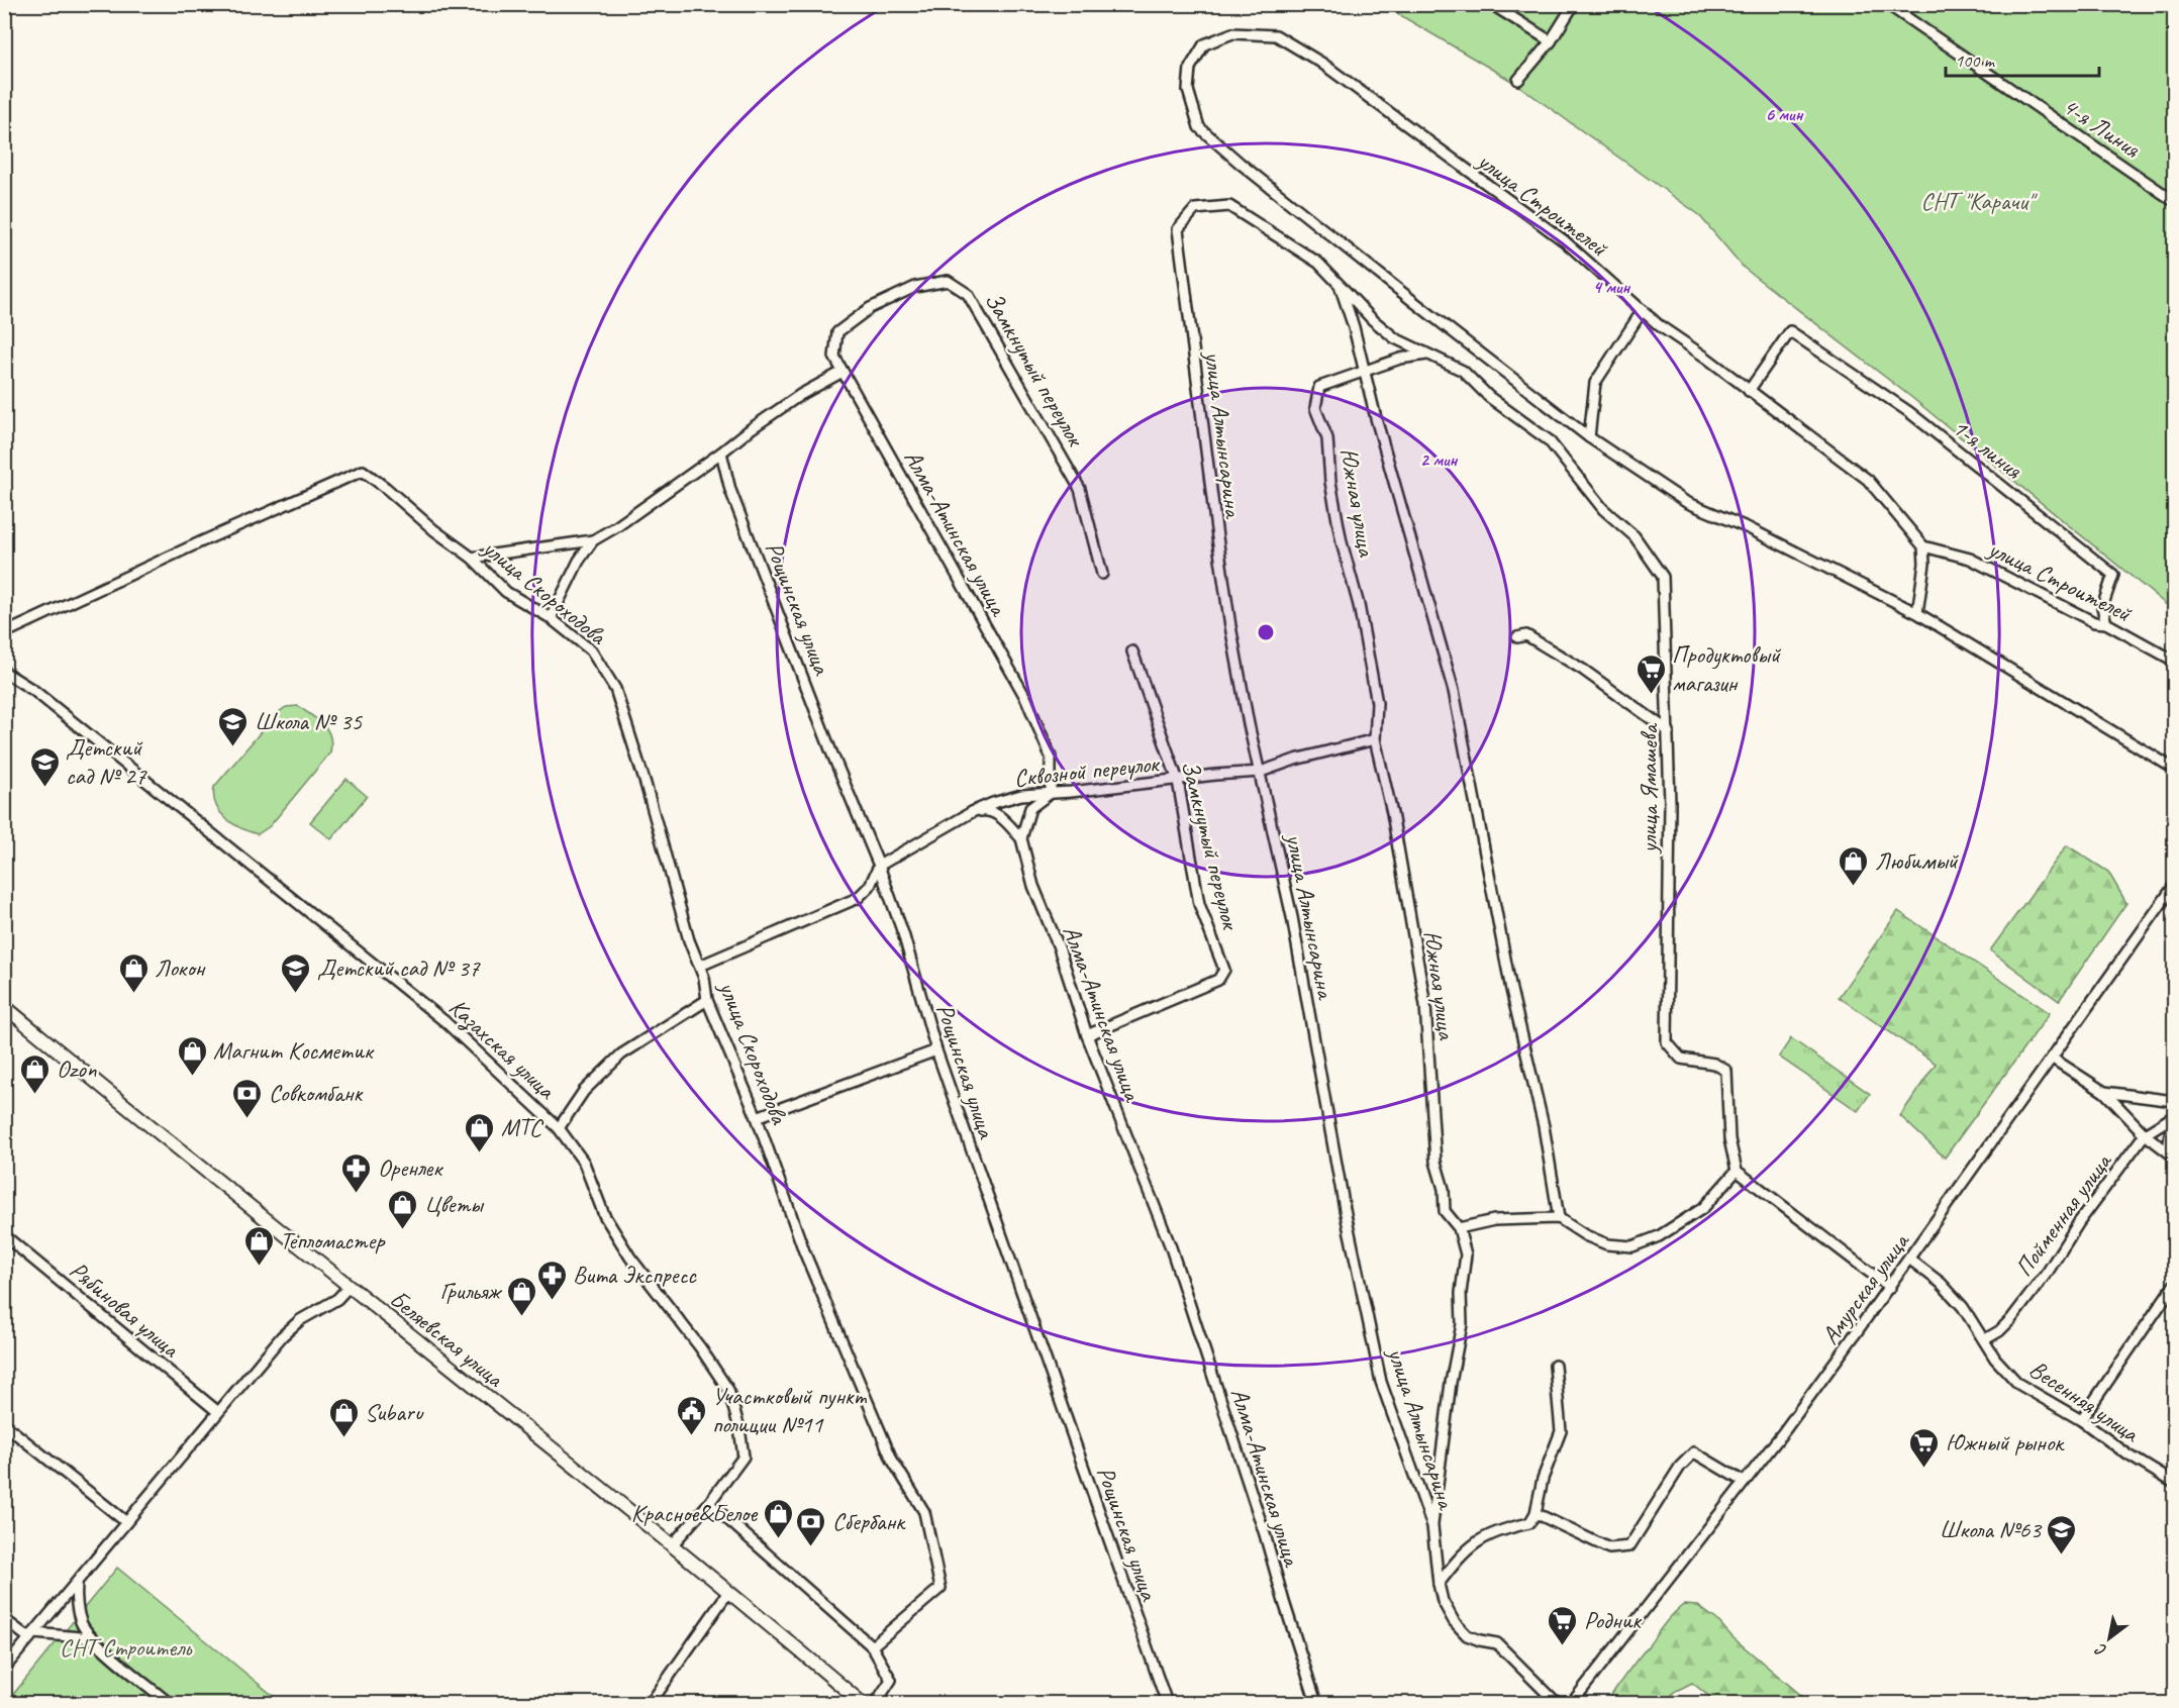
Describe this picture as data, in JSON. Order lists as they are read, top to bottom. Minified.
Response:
{"streets":{"main road":["Беляевская улица"],"street":["4-я Линия","улица Строителей","Замкнутый переулок","улица Алтынсарина","1-я линия","Южная улица","Алма-Атинская улица","улица Скороходова","Рощинская улица","Сквозной переулок","улица Ямашева","Казахская улица","Пойменная улица","Амурская улица","Рябиновая улица","Весенняя улица"]},"crossings":[["улица Строителей","1-я линия"],["Замкнутый переулок","Алма-Атинская улица"],["Замкнутый переулок","Сквозной переулок"],["улица Алтынсарина","Южная улица"],["улица Алтынсарина","Сквозной переулок"],["улица Алтынсарина","улица Ямашева"],["Южная улица","Сквозной переулок"],["Алма-Атинская улица","Сквозной переулок"],["Рощинская улица","Сквозной переулок"],["Пойменная улица","Весенняя улица"],["Амурская улица","Весенняя улица"]],"parks":["СНТ \"Карачи\"","СНТ Строитель"],"places":{"supermarket":["Продуктовый магазин","Южный рынок","Родник"],"school or university":["Школа № 35","Детский сад № 27","Детский сад № 37","Школа №63"],"shop":["Любимый","Локон","Магнит Косметик","Ozon","МТС","Цветы","Тепломастер","Грильяж","Subaru","Красное&Белое"],"bank":["Совкомбанк","Сбербанк"],"pharmacy":["Оренлек","Вита Экспресс"],"public building":["Участковый пункт полиции №11"]},"scale_bar":"100 m","north":"bottom left","rings":["6 мин","4 мин","2 мин"]}
